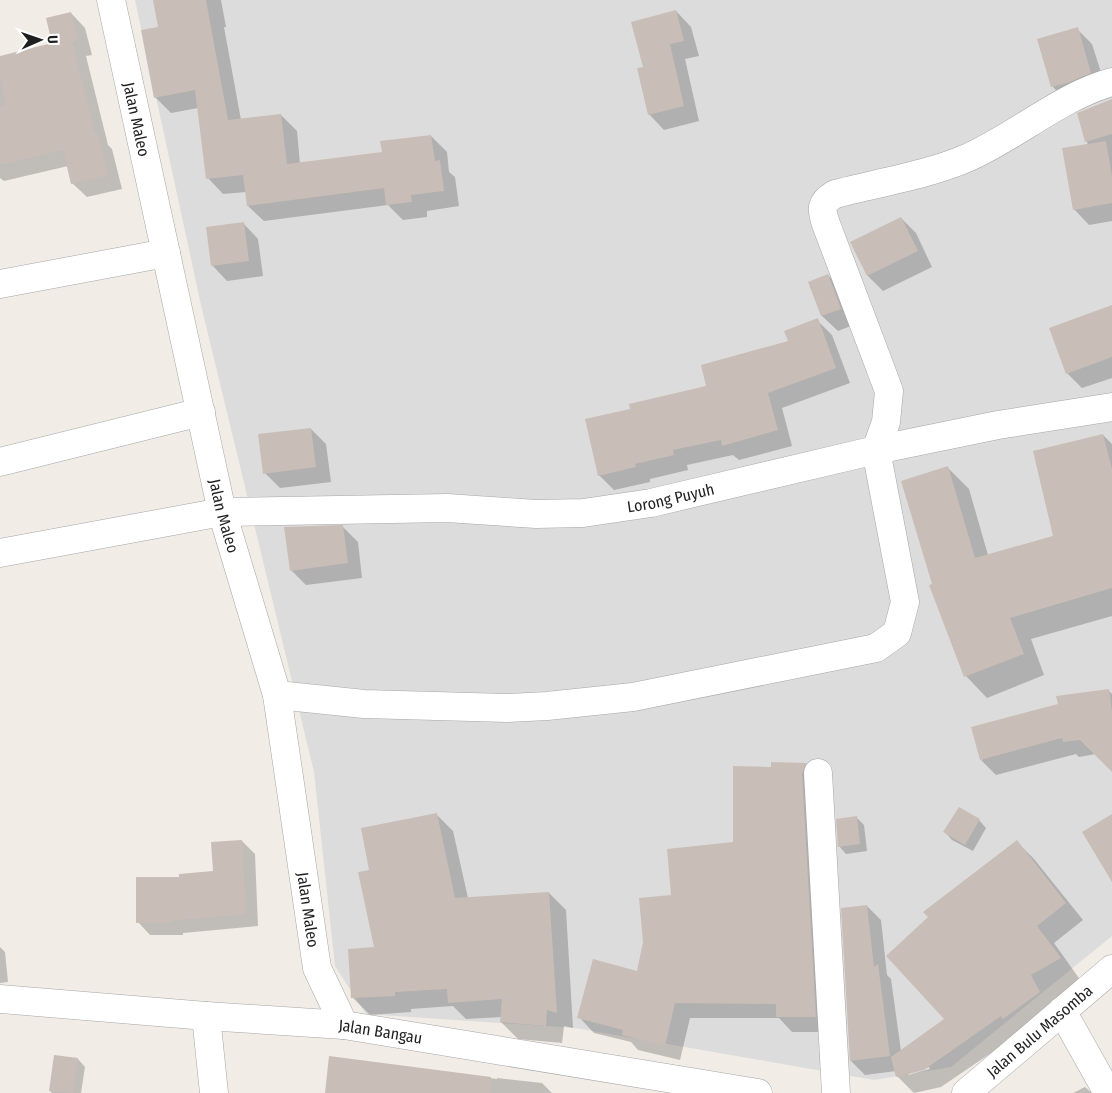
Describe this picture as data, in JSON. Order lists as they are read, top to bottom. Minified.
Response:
{"streets":{"street":["Jalan Maleo","Lorong Puyuh","Jalan Bulu Masomba","Jalan Bangau"]},"crossings":[["Jalan Maleo","Lorong Puyuh"],["Jalan Maleo","Jalan Bangau"]],"north":"right"}
